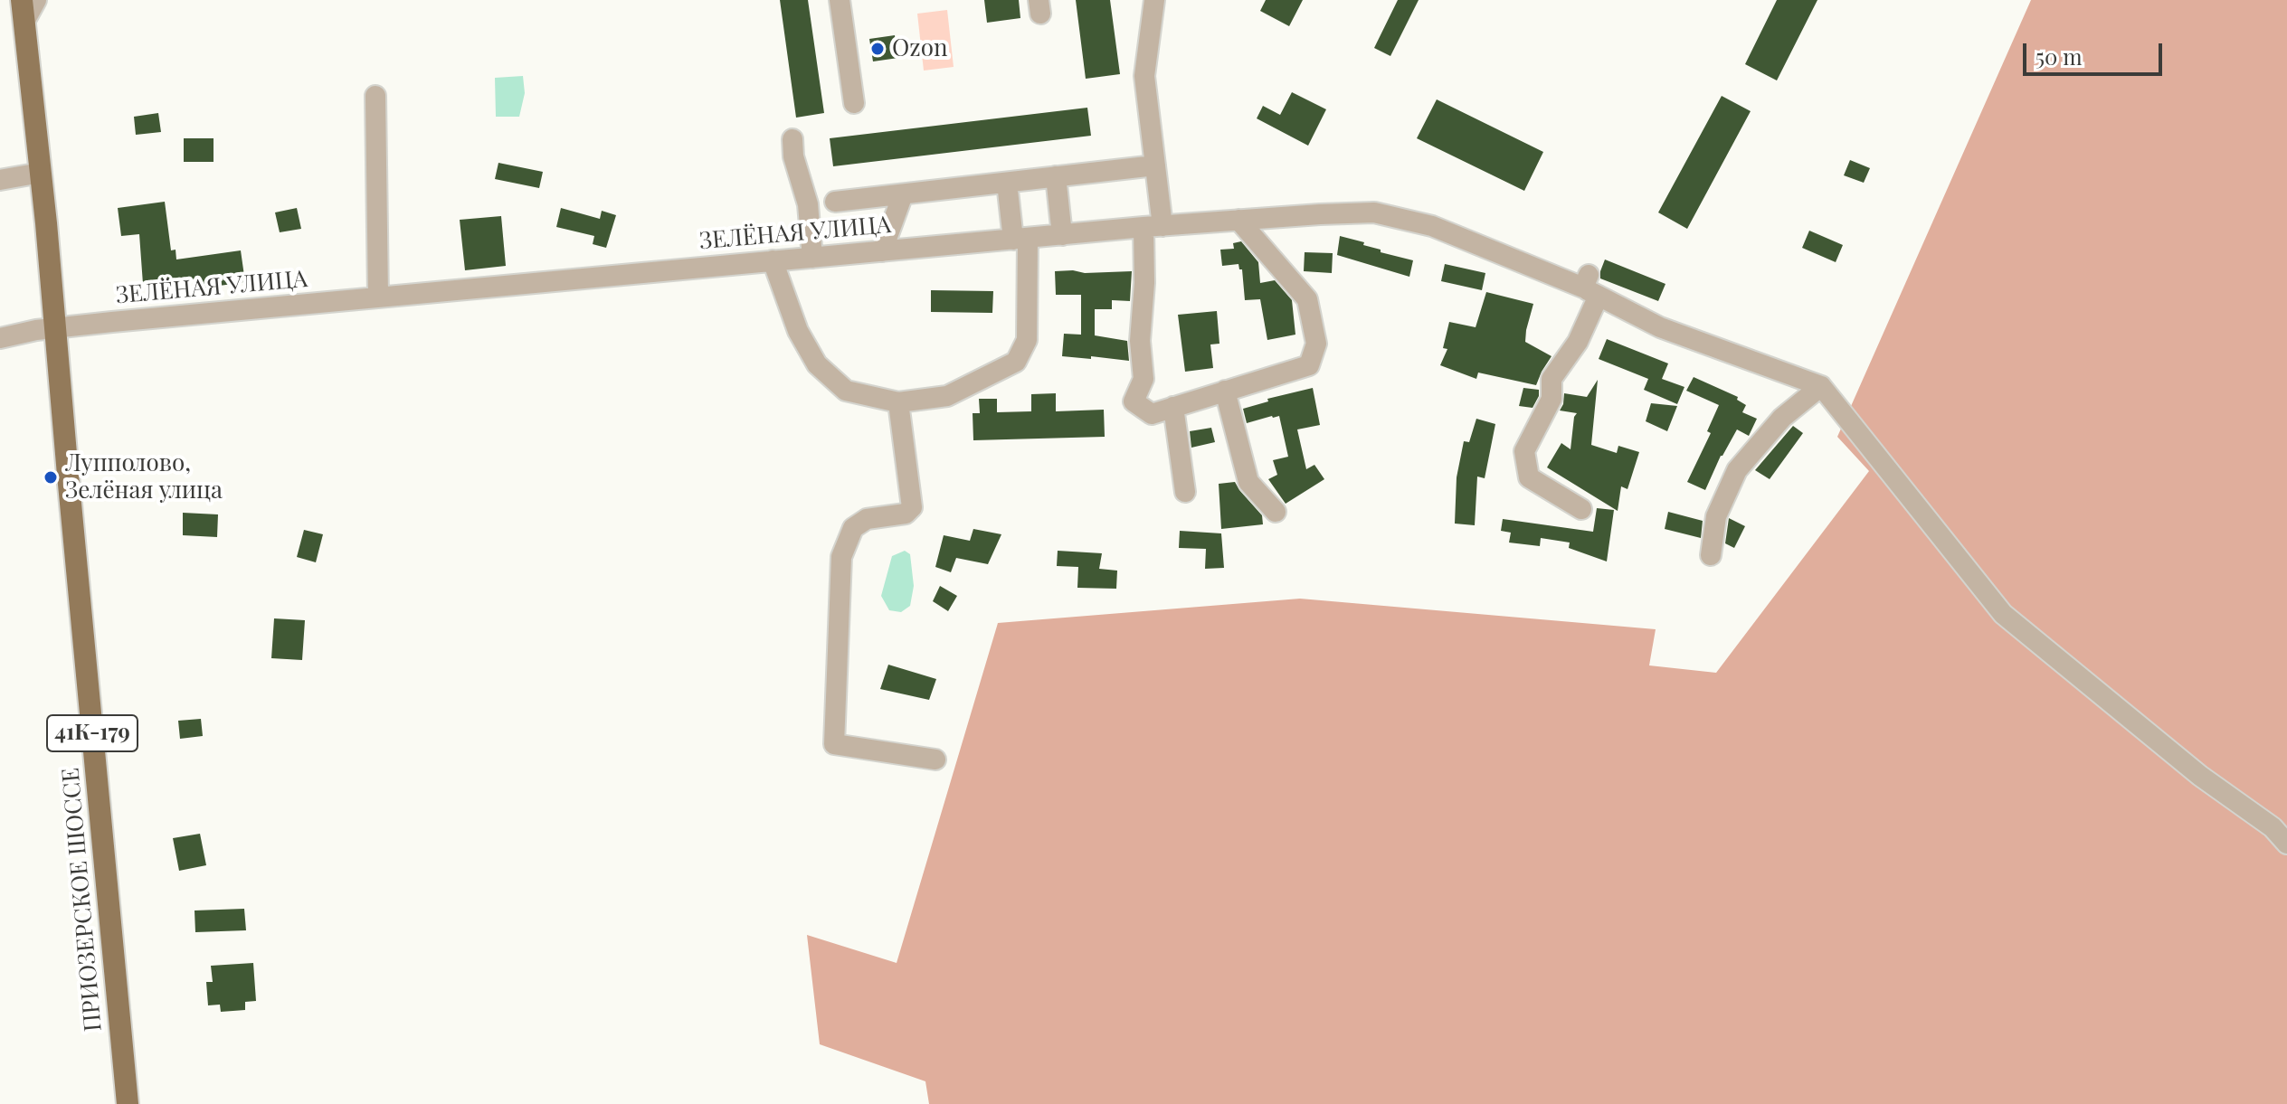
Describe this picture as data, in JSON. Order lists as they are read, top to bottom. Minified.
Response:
{"streets":{"main road":["41К-179","ПРИОЗЕРСКОЕ ШОССЕ"],"street":["ЗЕЛЁНАЯ УЛИЦА"]},"crossings":[["ЗЕЛЁНАЯ УЛИЦА","ПРИОЗЕРСКОЕ ШОССЕ"]],"places":["Ozon","Лупполово, Зелёная улица"],"scale_bar":"50 m"}
